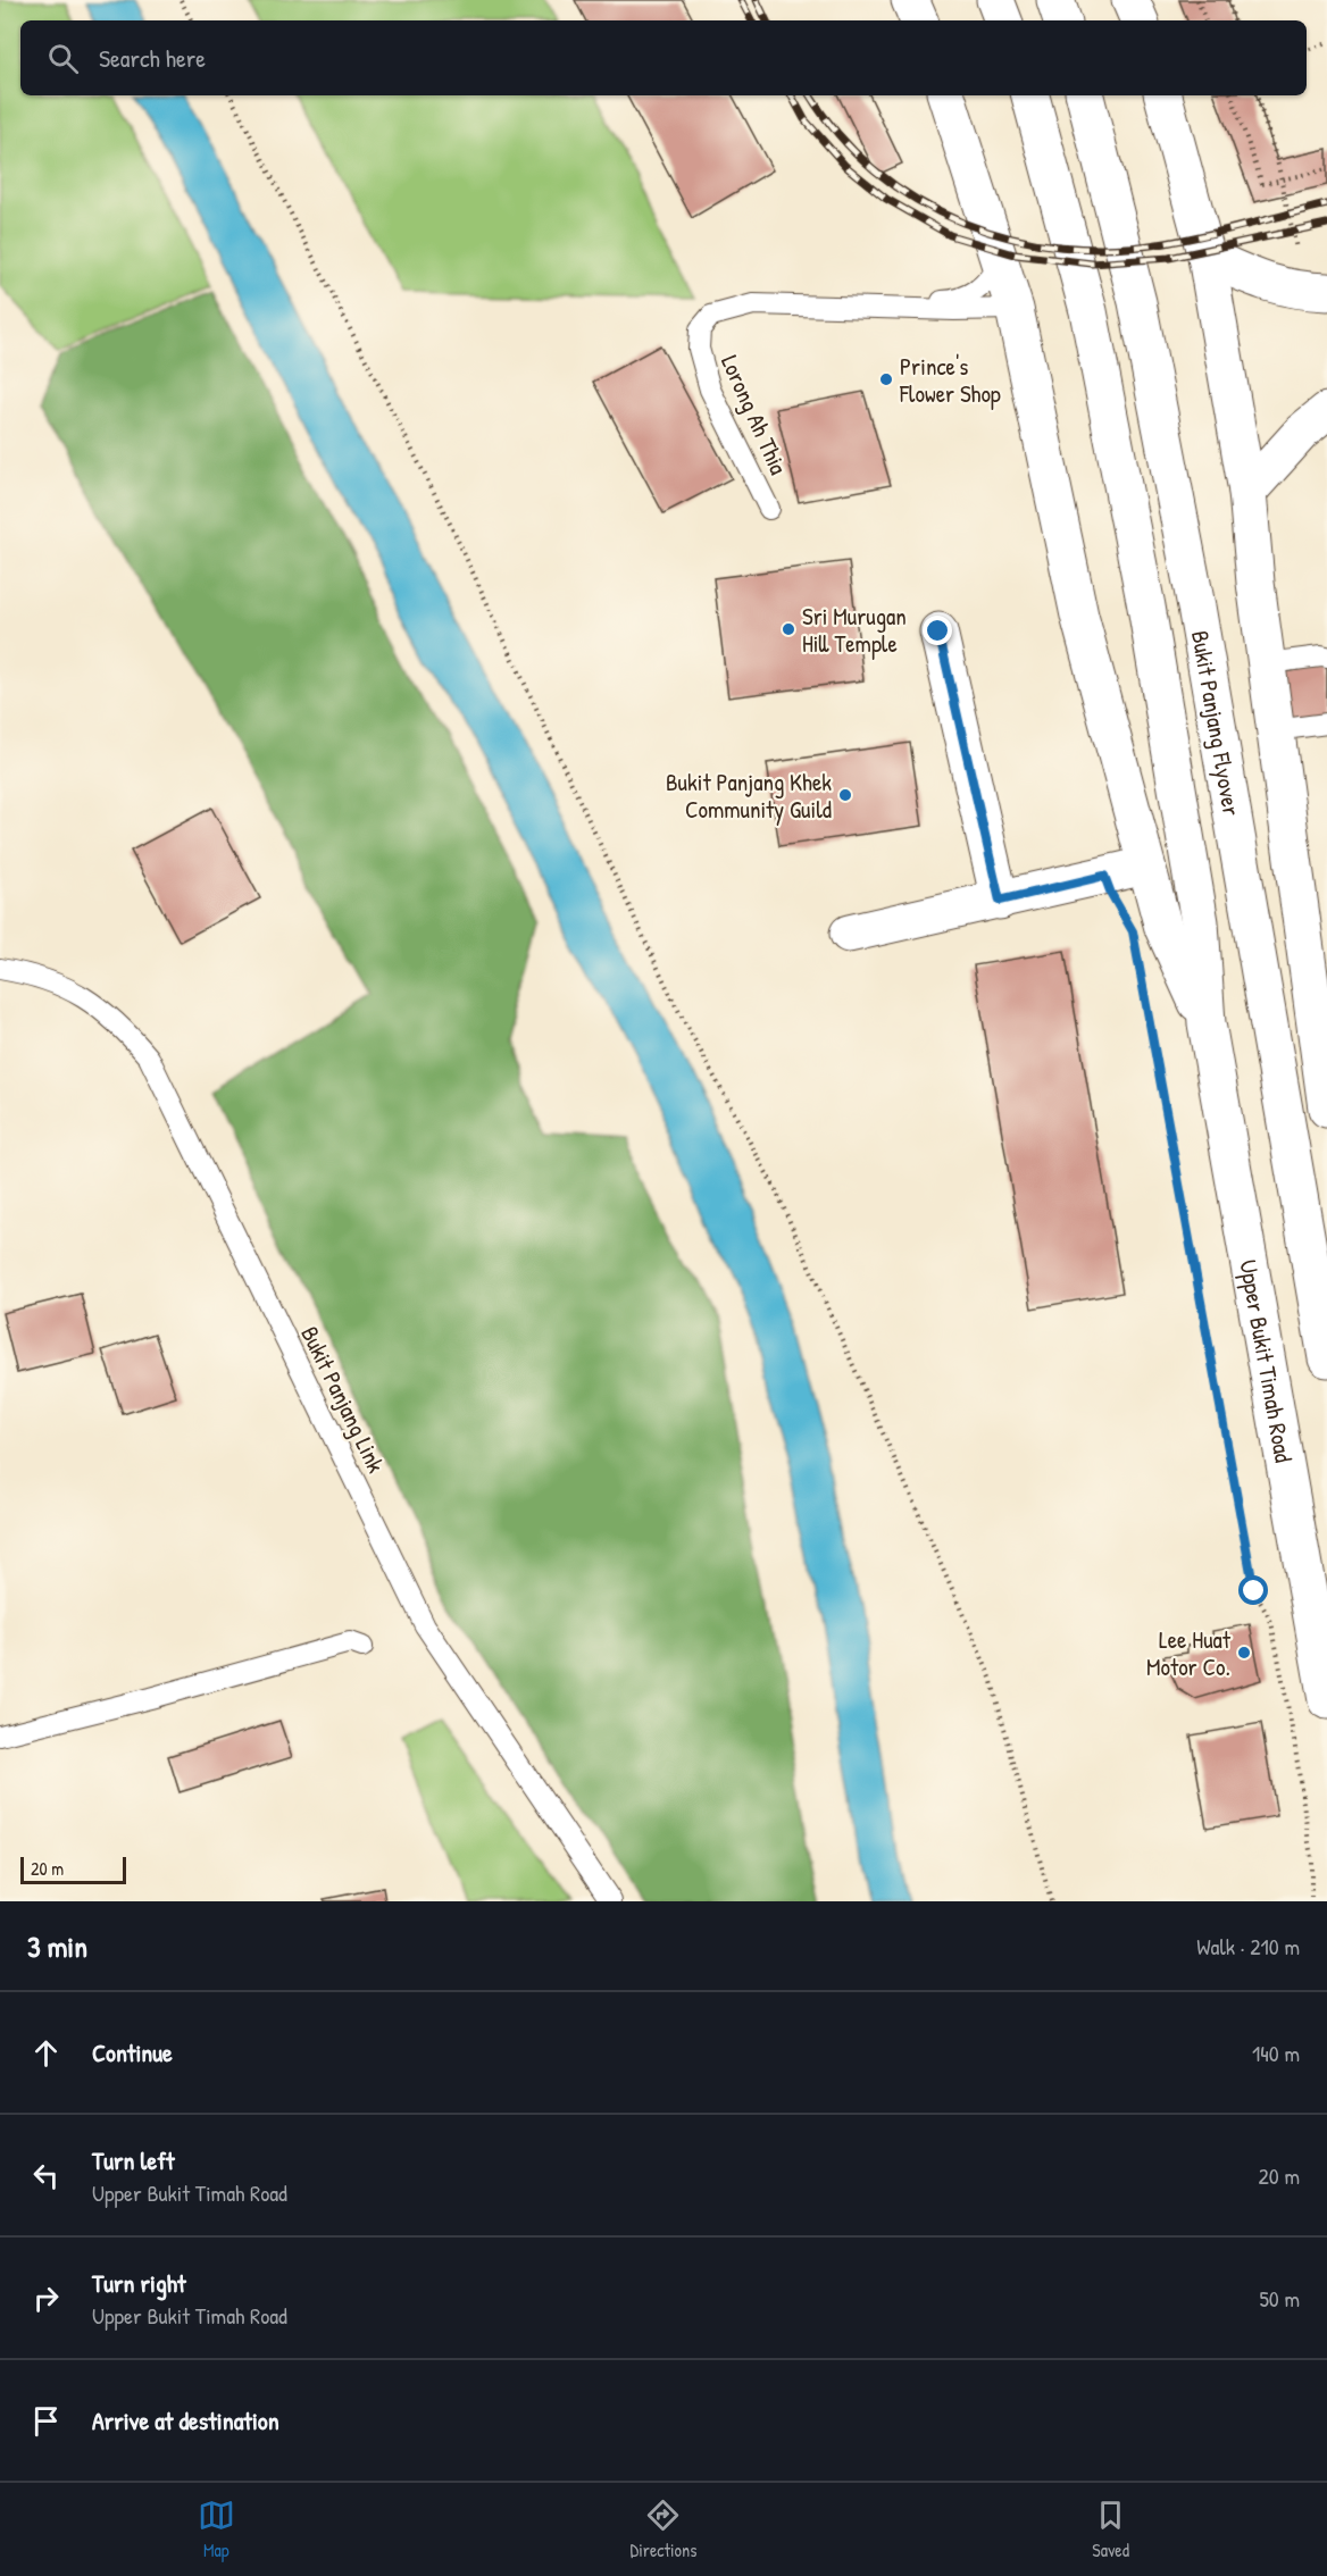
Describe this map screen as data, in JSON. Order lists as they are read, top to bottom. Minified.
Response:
{"streets":{"main road":["Bukit Panjang Flyover","Upper Bukit Timah Road"],"lane":["Lorong Ah Thia","Bukit Panjang Link"]},"crossings":[["Bukit Panjang Flyover","Upper Bukit Timah Road"]],"places":["Prince's Flower Shop","Sri Murugan Hill Temple","Bukit Panjang Khek Community Guild","Lee Huat Motor Co."],"scale_bar":"20 m","page":{"search":"Search here","scale":"20 m","heading":["3 min","Walk · 210 m"],"list":[["Continue","140 m"],["Turn left","Upper Bukit Timah Road","20 m"],["Turn right","Upper Bukit Timah Road","50 m"],"Arrive at destination"],"nav":["Map","Directions","Saved"]}}
